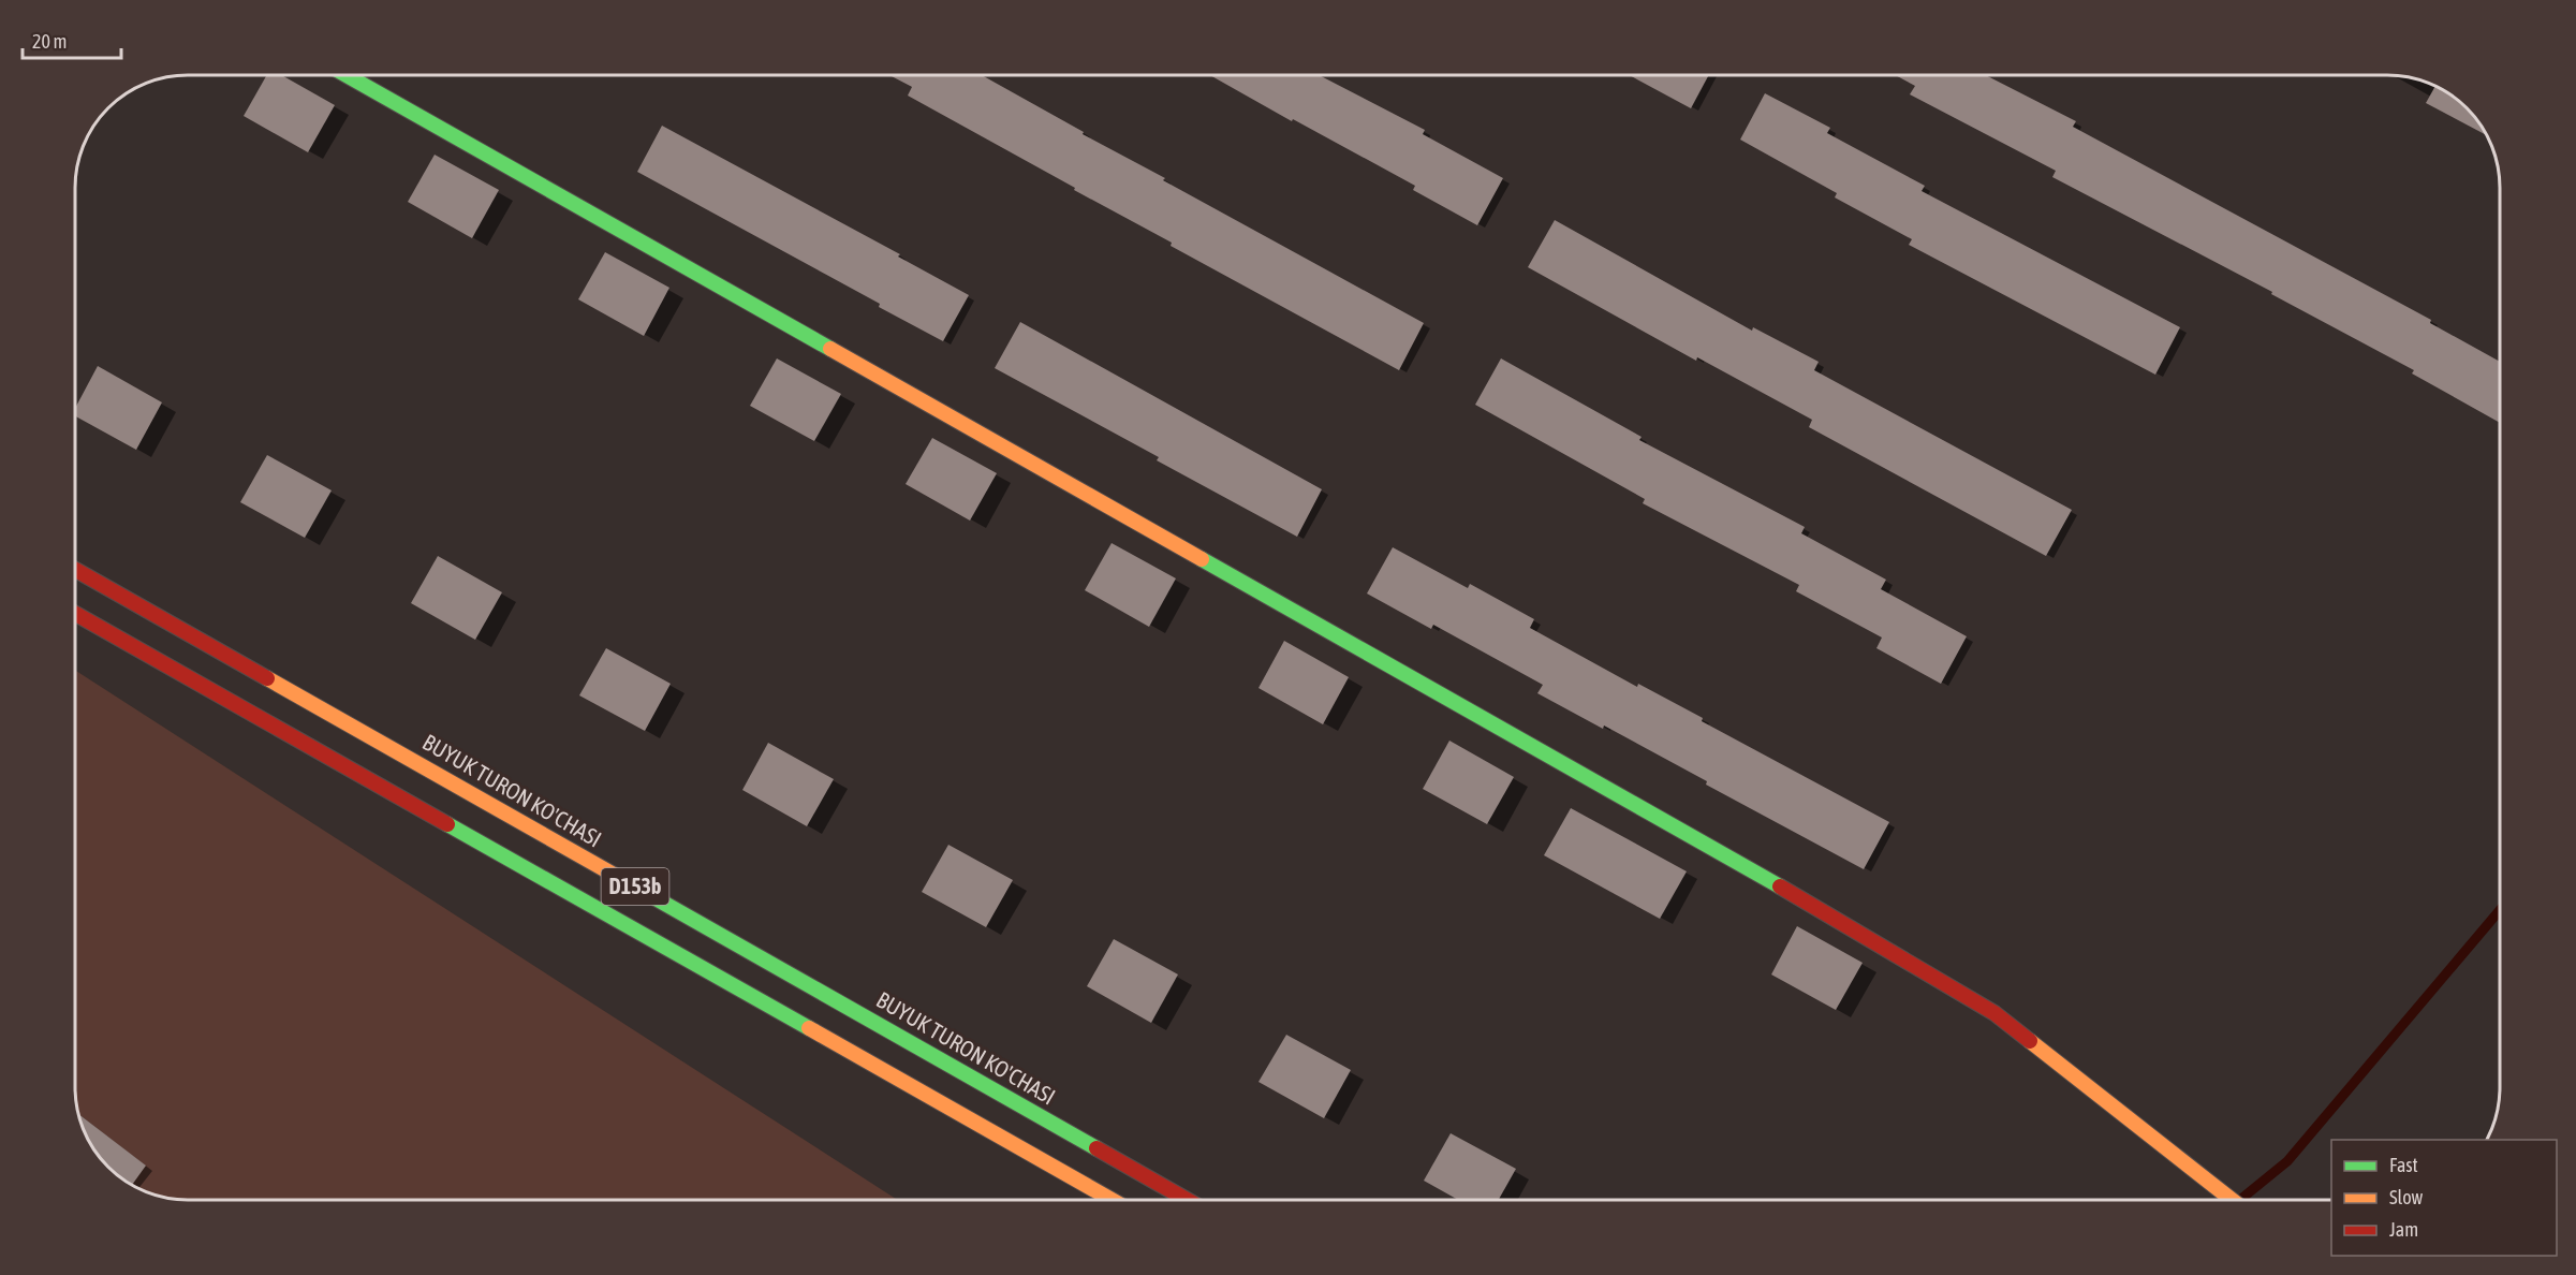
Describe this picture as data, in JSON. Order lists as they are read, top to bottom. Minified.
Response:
{"streets":{"main road":["BUYUK TURON KO'CHASI","D153b"]},"legend":["Fast","Slow","Jam"],"scale_bar":"20 m"}
